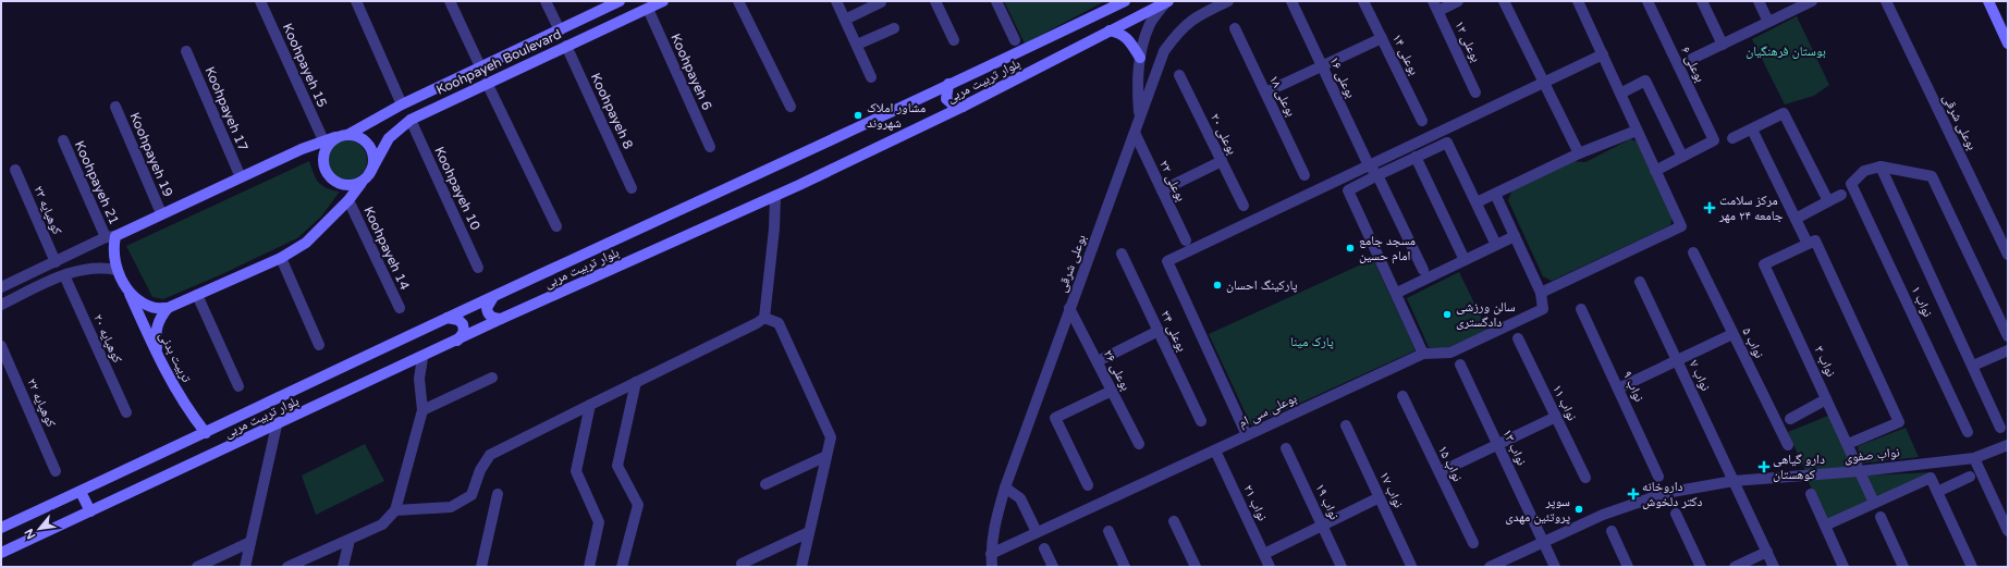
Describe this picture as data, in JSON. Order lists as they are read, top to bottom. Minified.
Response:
{"streets":{"main road":["Koohpayeh Boulevard","بلوار تربیت مربی","تربیت بدنی"],"street":["بوعلی ۱۲","بوعلی ۱۴","بوعلی ۶","Koohpayeh 15","Koohpayeh 6","بوعلی ۱۶","بوعلی ۱۸","Koohpayeh 17","Koohpayeh 8","بوعلی شرقی","بوعلی ۲۰","Koohpayeh 19","بوعلی ۲۲","Koohpayeh 21","Koohpayeh 10","کوهپایه ۲۳","Koohpayeh 14","نواب ۱","بوعلی ۲۴","کوهپایه ۲۰","نواب ۵","نواب ۳","بوعلی ۲۶","نواب ۷","نواب ۹","کوهپایه ۲۲","نواب ۱۱","بوعلی سی ام","نواب ۱۳","نواب صفوی","نواب ۱۵","نواب ۱۷","نواب ۱۹","نواب ۲۱"]},"crossings":[["Koohpayeh Boulevard","Koohpayeh 6"],["Koohpayeh Boulevard","Koohpayeh 8"],["Koohpayeh Boulevard","Koohpayeh 10"],["Koohpayeh Boulevard","Koohpayeh 14"],["بلوار تربیت مربی","تربیت بدنی"],["بوعلی شرقی","بوعلی ۲۲"],["بوعلی شرقی","بوعلی ۲۶"],["بوعلی شرقی","بوعلی سی ام"],["نواب ۳","نواب صفوی"],["نواب ۷","نواب صفوی"],["بوعلی سی ام","نواب ۲۱"],["نواب ۱۳","نواب صفوی"]],"parks":["بوستان فرهنگیان","پارک مینا"],"places":{"other":["مشاور املاک شهروند","مسجد جامع امام حسین","پارکینگ احسان","سالن ورزشی دادگستری","سوپر پروتئین مهدی"],"health":["مرکز سلامت جامعه ۲۴ مهر","دارو گیاهی کوهستان","داروخانه دکتر دلخوش"]},"north":"bottom left"}
